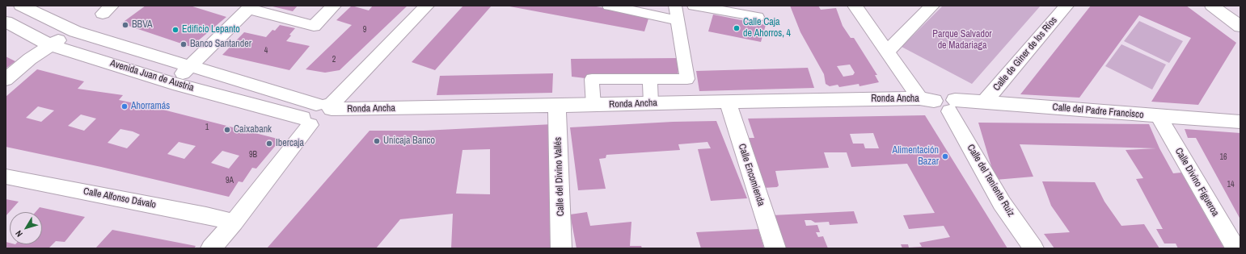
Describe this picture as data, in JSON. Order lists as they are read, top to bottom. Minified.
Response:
{"streets":{"street":["Calle de Giner de los Ríos","Avenida Juan de Austria","Ronda Ancha","Calle del Padre Francisco","Calle Encomienda","Calle del Divino Vallés","Calle del Teniente Ruiz","Calle Divino Figueroa","Calle Alfonso Dávalo"]},"crossings":[["Calle de Giner de los Ríos","Calle del Padre Francisco"],["Avenida Juan de Austria","Ronda Ancha"],["Ronda Ancha","Calle del Padre Francisco"],["Ronda Ancha","Calle Encomienda"],["Ronda Ancha","Calle del Divino Vallés"],["Calle del Padre Francisco","Calle del Teniente Ruiz"],["Calle del Padre Francisco","Calle Divino Figueroa"]],"parks":["Parque Salvador de Madariaga"],"places":["BBVA","Calle Caja de Ahorros, 4","Edificio Lepanto","Banco Santander","Ahorramás","Caixabank","Unicaja Banco","Ibercaja","Alimentación Bazar"],"house_numbers":["9","4","2","1","9B","16","9A","14"],"north":"bottom left"}
